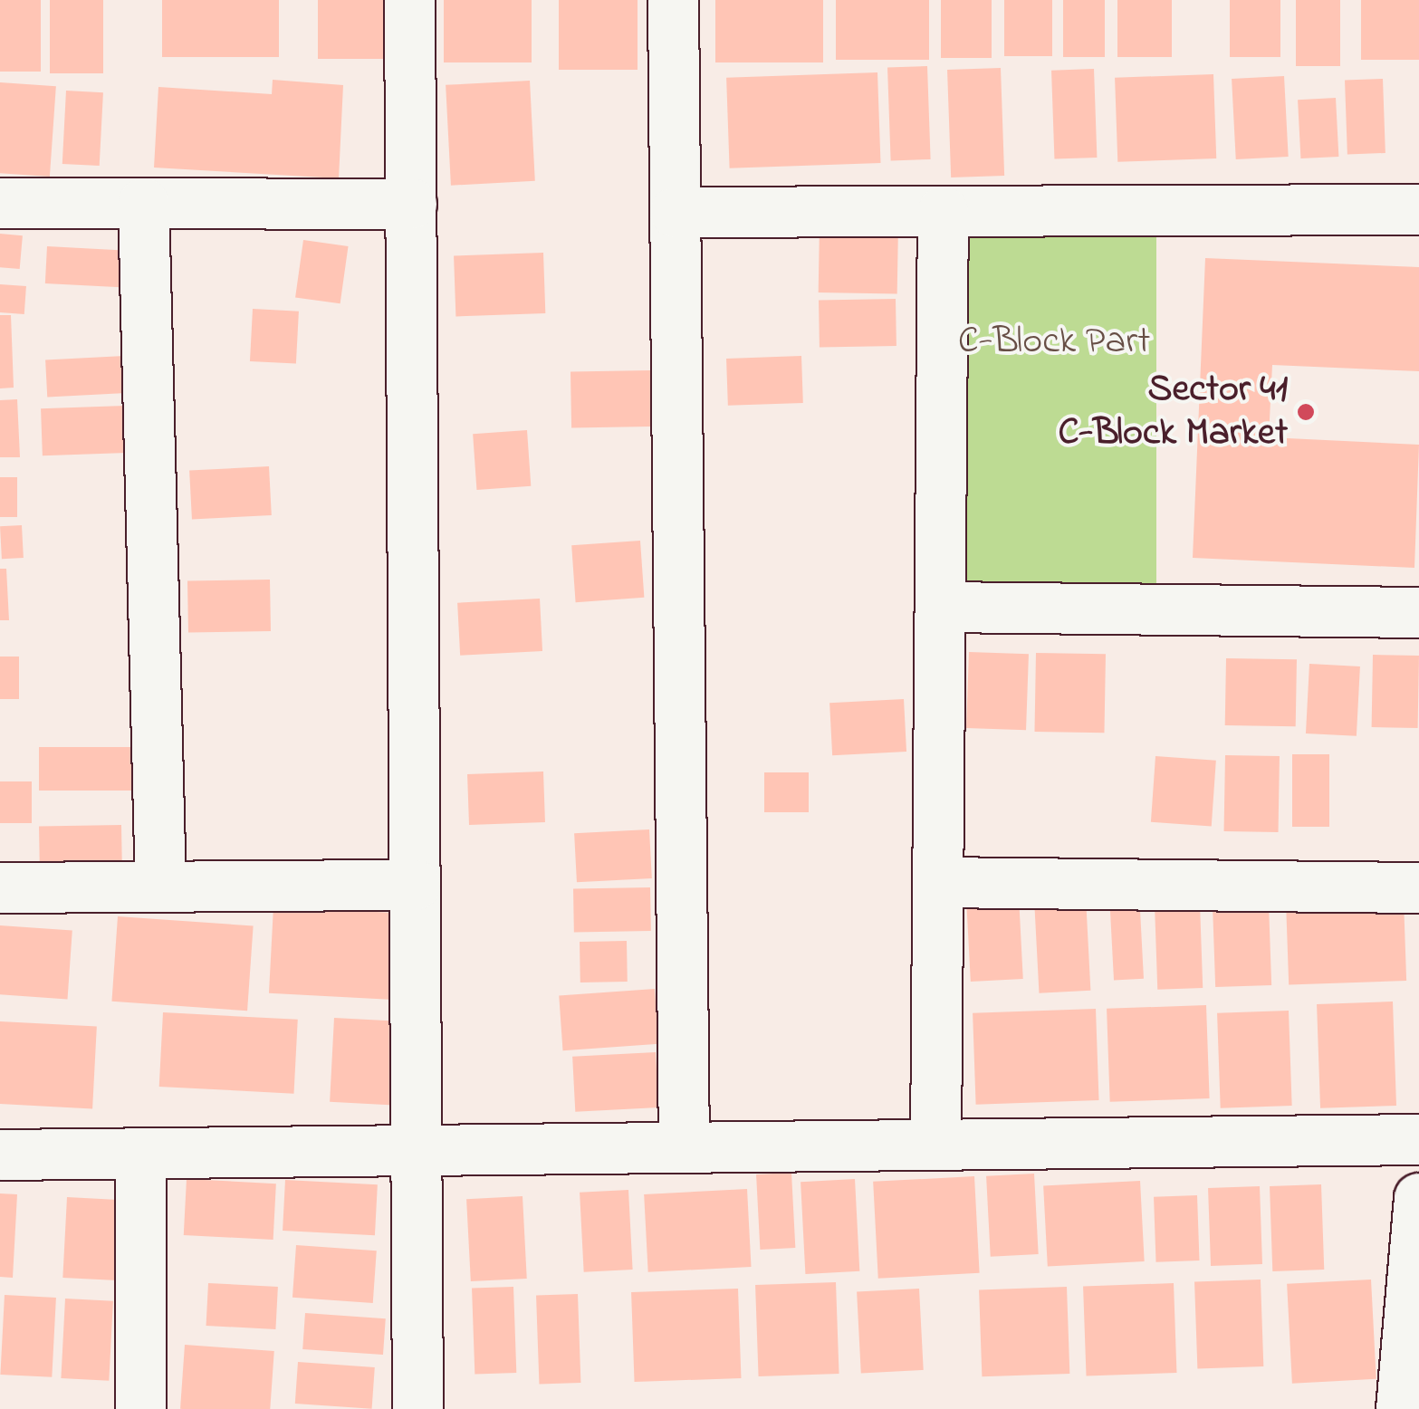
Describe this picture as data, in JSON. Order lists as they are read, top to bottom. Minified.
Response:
{"parks":["C-Block Part"],"places":["Sector 41 C-Block Market"]}
